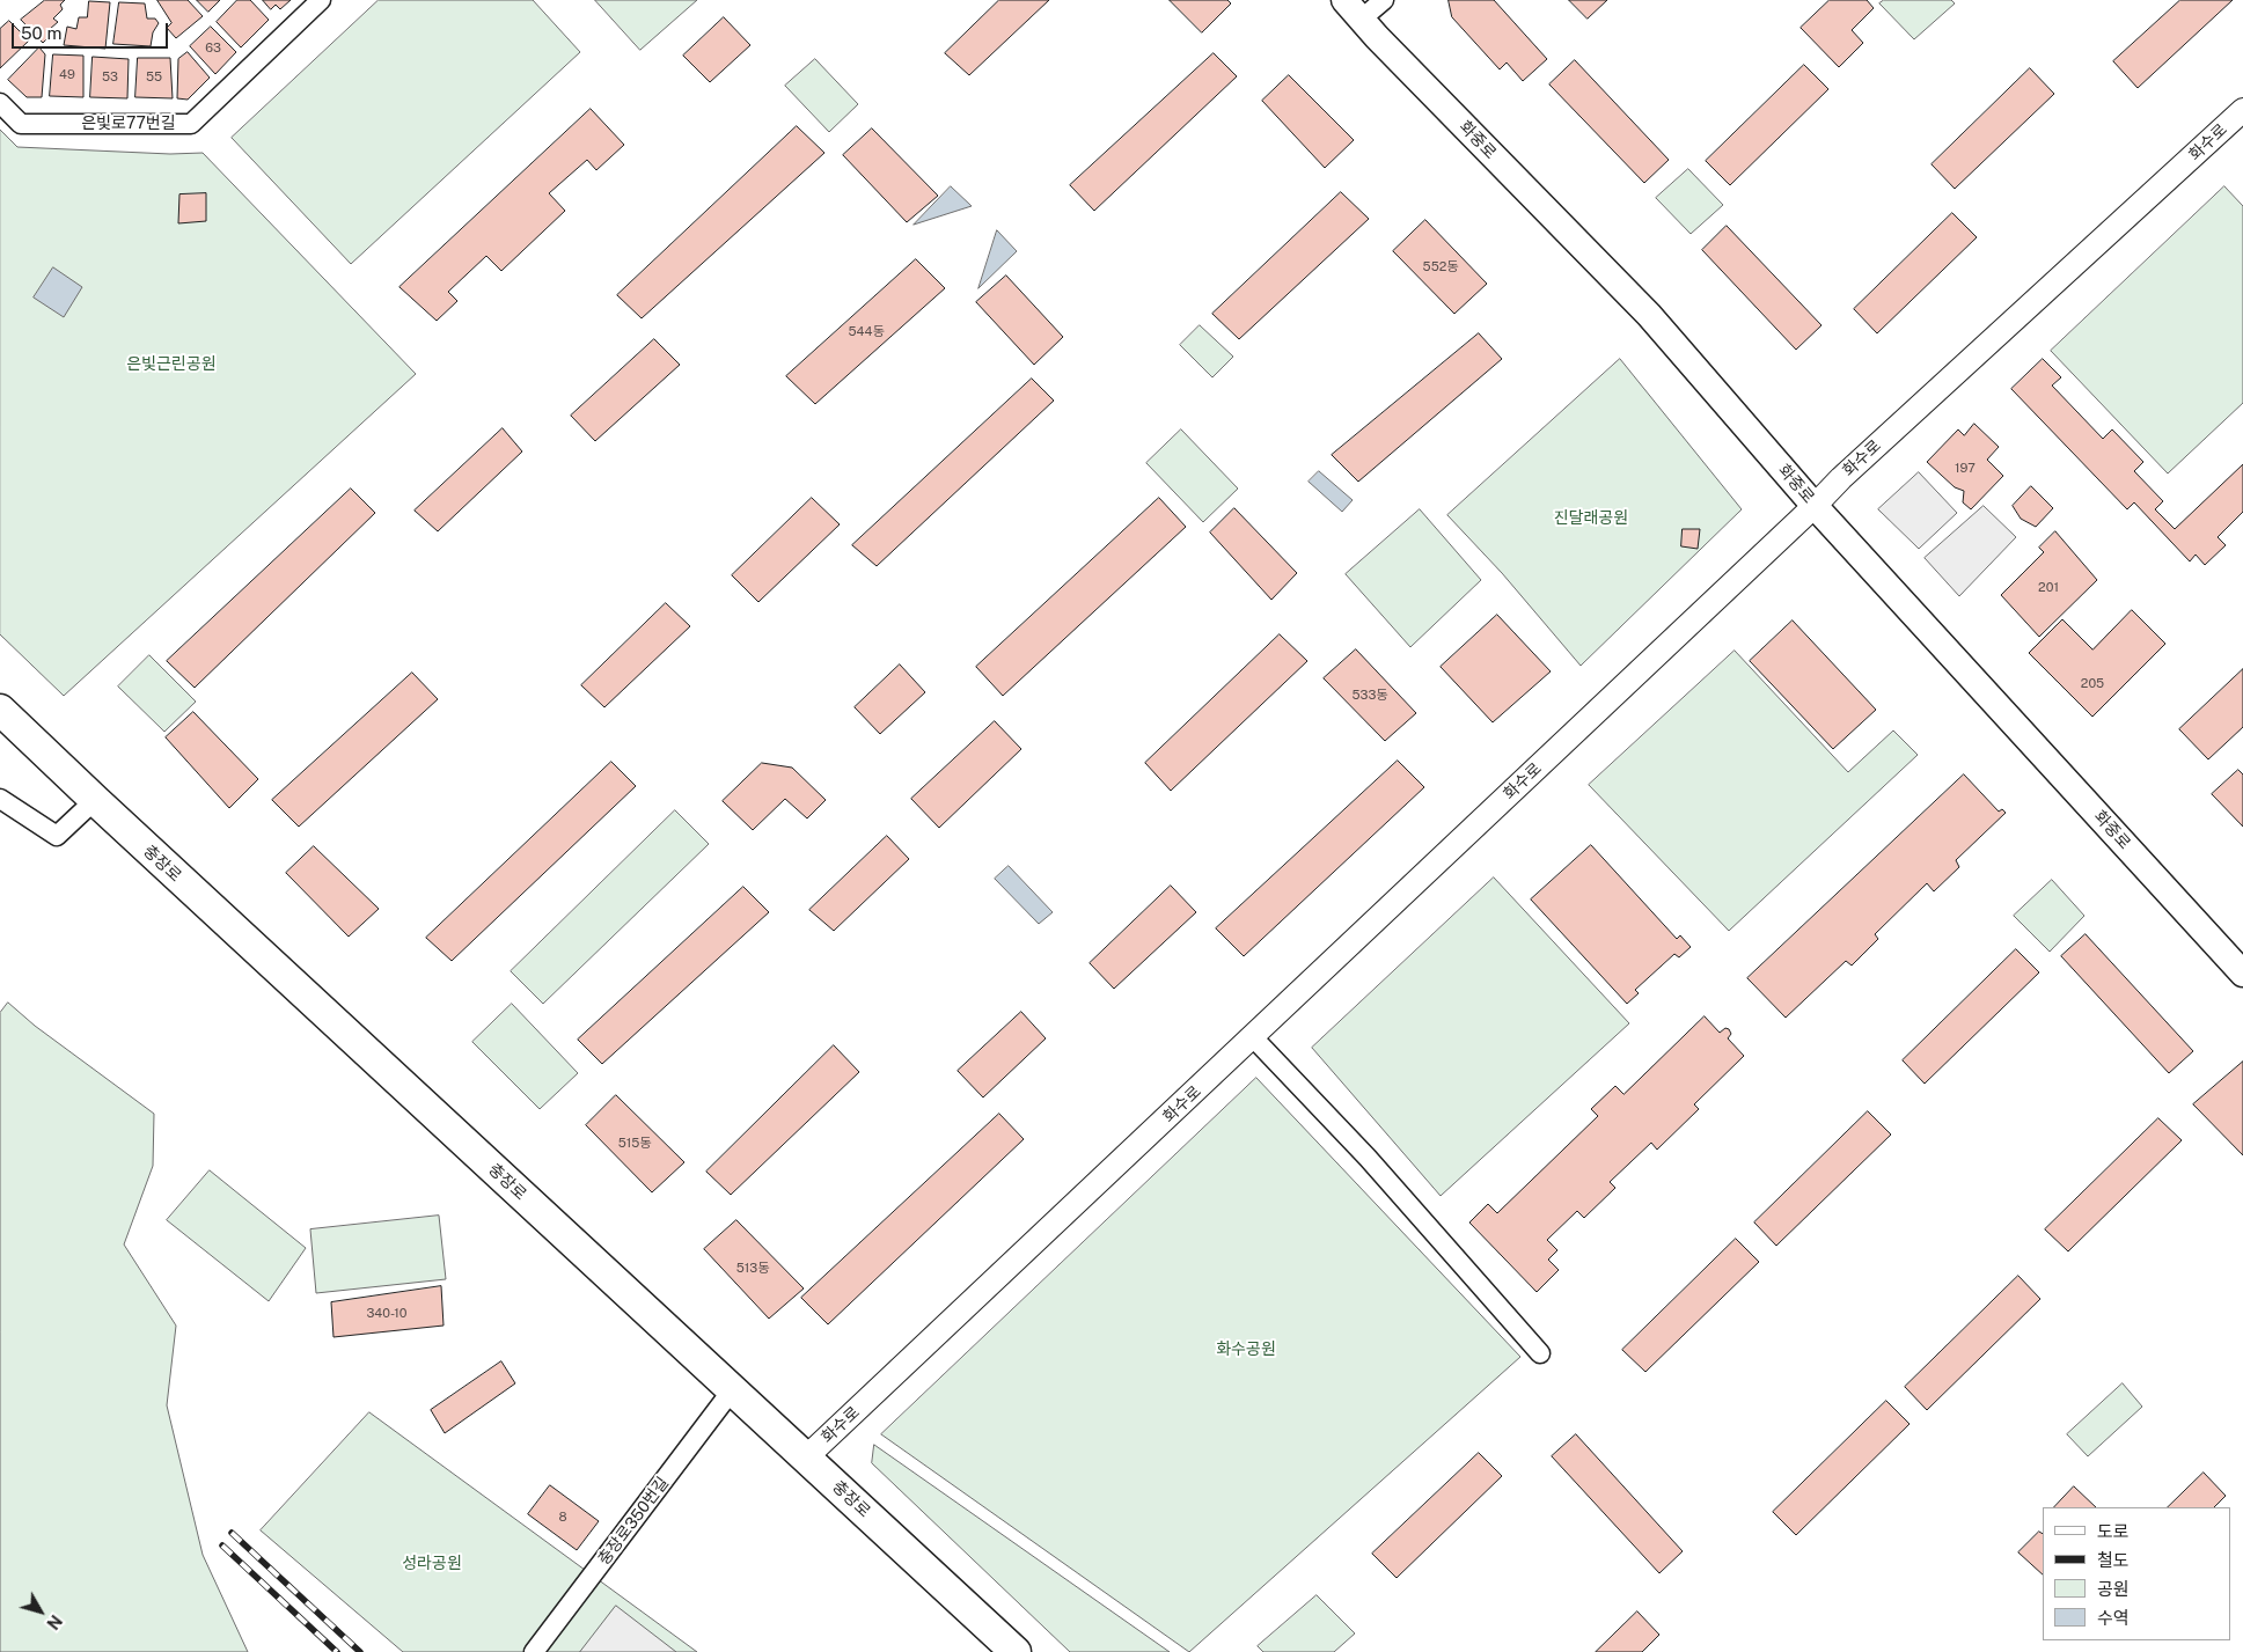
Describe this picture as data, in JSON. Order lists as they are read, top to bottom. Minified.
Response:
{"streets":{"main road":["화중로","충장로"],"street":["은빛로77번길","화수로","충장로350번길"]},"crossings":[["화중로","화수로"],["화수로","충장로"],["충장로","충장로350번길"]],"parks":["은빛근린공원","진달래공원","화수공원","성라공원"],"house_numbers":["63","49","53","55","552동","544동","197","201","205","533동","515동","513동","340-10","8"],"legend":["도로","철도","공원","수역"],"scale_bar":"50 m","north":"bottom right"}
